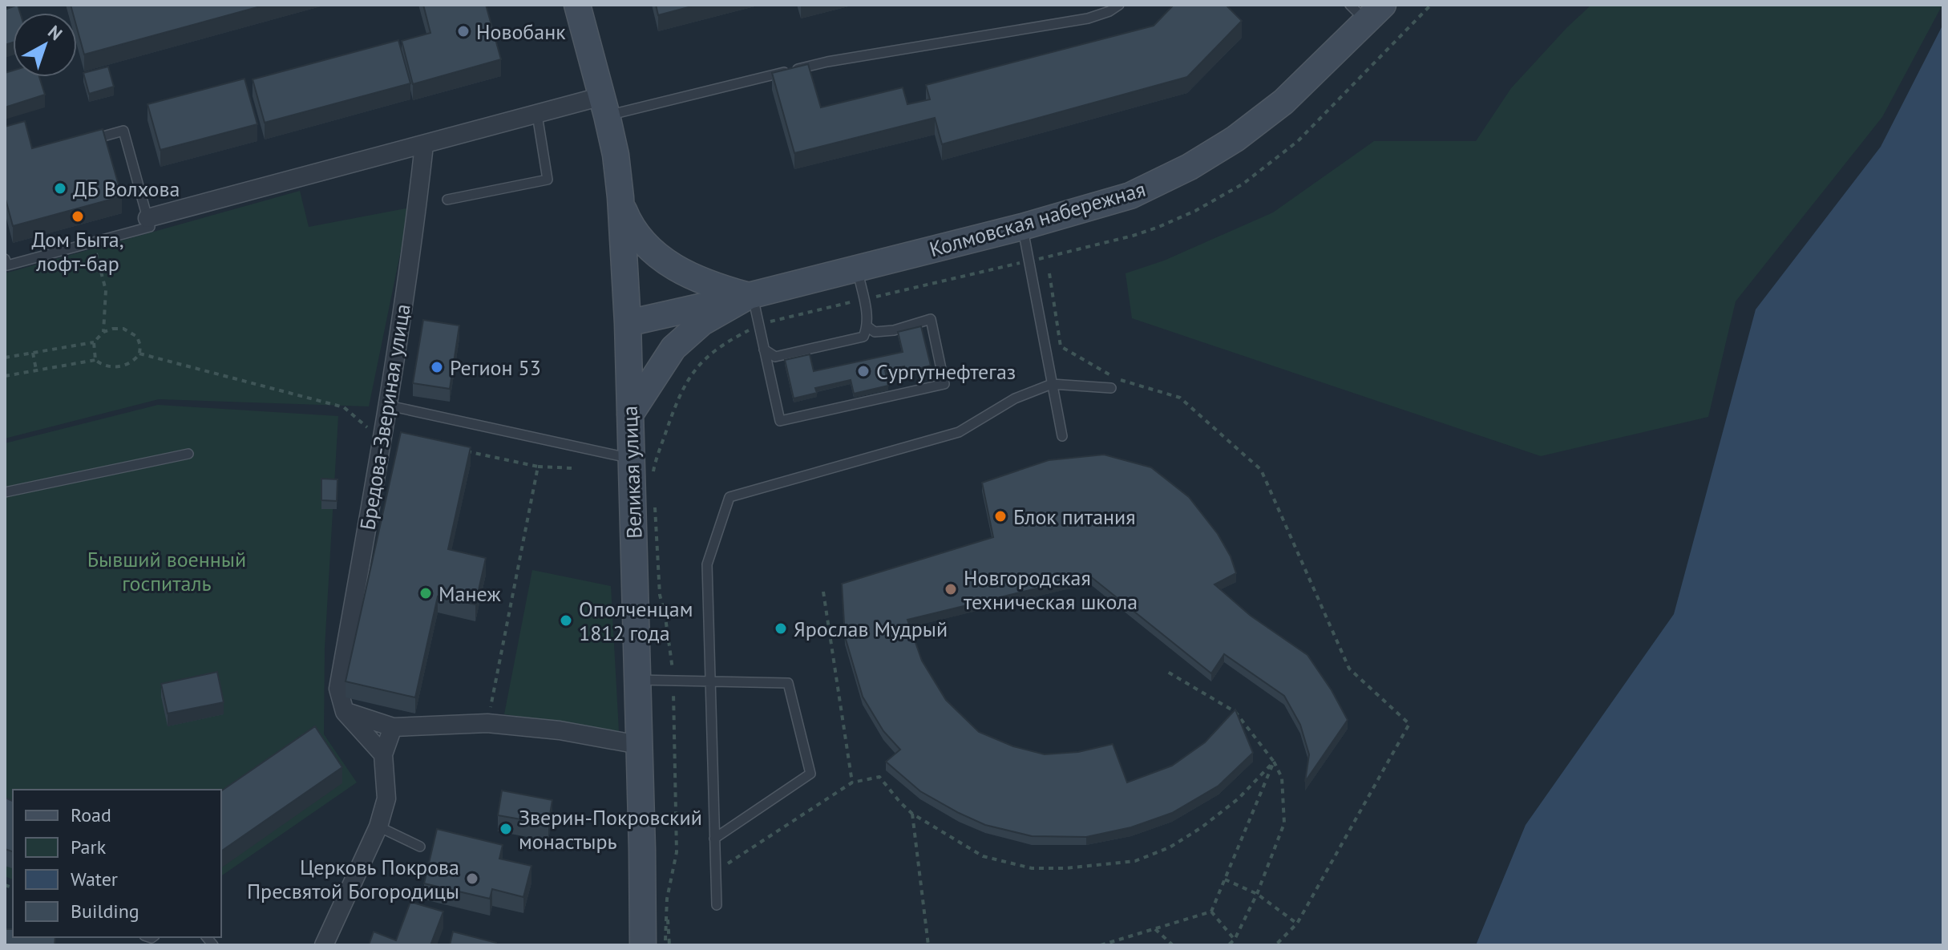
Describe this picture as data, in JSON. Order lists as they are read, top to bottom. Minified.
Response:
{"streets":{"main road":["Колмовская набережная","Великая улица"],"street":["Бредова-Звериная улица"]},"parks":["Бывший военный госпиталь"],"places":["Новобанк","ДБ Волхова","Дом Быта, лофт-бар","Регион 53","Сургутнефтегаз","Блок питания","Новгородская техническая школа","Манеж","Ополченцам 1812 года","Ярослав Мудрый","Зверин-Покровский монастырь","Церковь Покрова Пресвятой Богородицы"],"legend":["Road","Park","Water","Building"],"north":"top right"}
